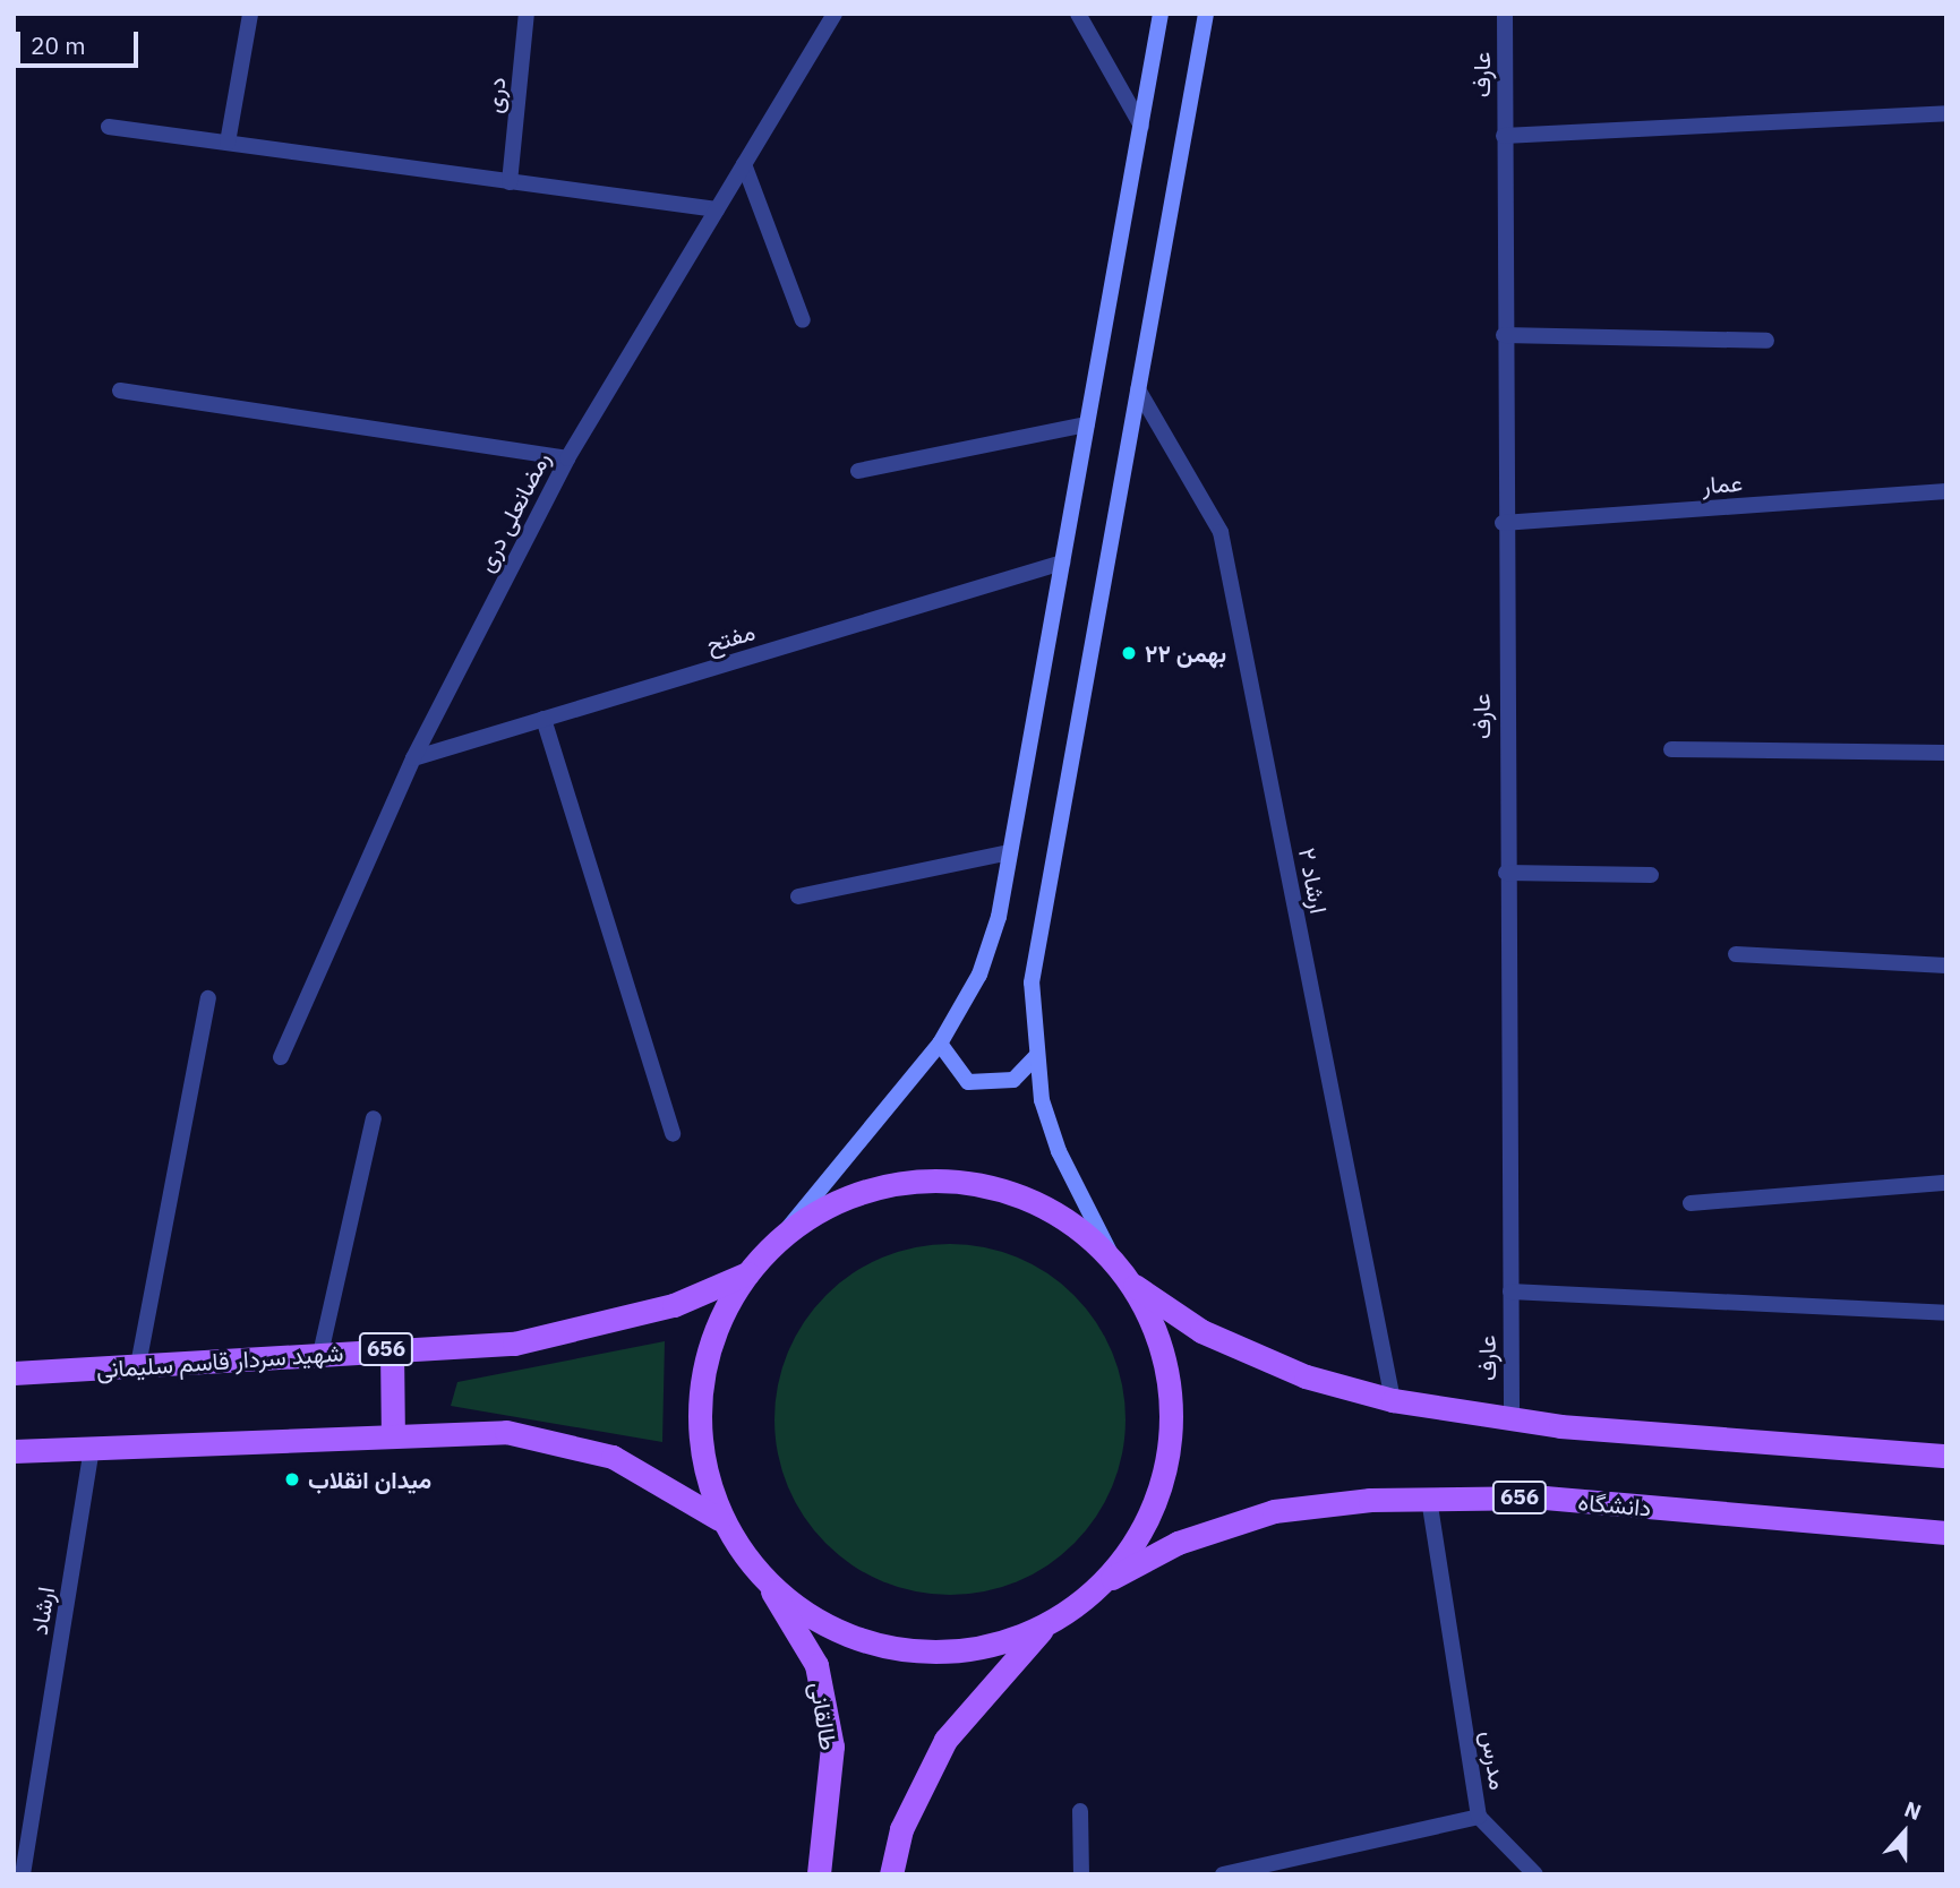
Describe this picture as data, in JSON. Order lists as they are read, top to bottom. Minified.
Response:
{"streets":{"main road":["656","شهید سردار قاسم سلیمانی","دانشگاه","طالقانی"],"street":["عارف","دری","عمار","رمضانعلی دری","مفتح","ارشاد ۲","ارشاد","مدرس"]},"crossings":[["عارف","عمار"],["عارف","656"],["رمضانعلی دری","مفتح"],["ارشاد ۲","656"],["656","شهید سردار قاسم سلیمانی"],["656","دانشگاه"],["656","ارشاد"],["656","طالقانی"],["دانشگاه","مدرس"]],"places":["۲۲ بهمن","میدان انقلاب"],"scale_bar":"20 m","north":"top"}
